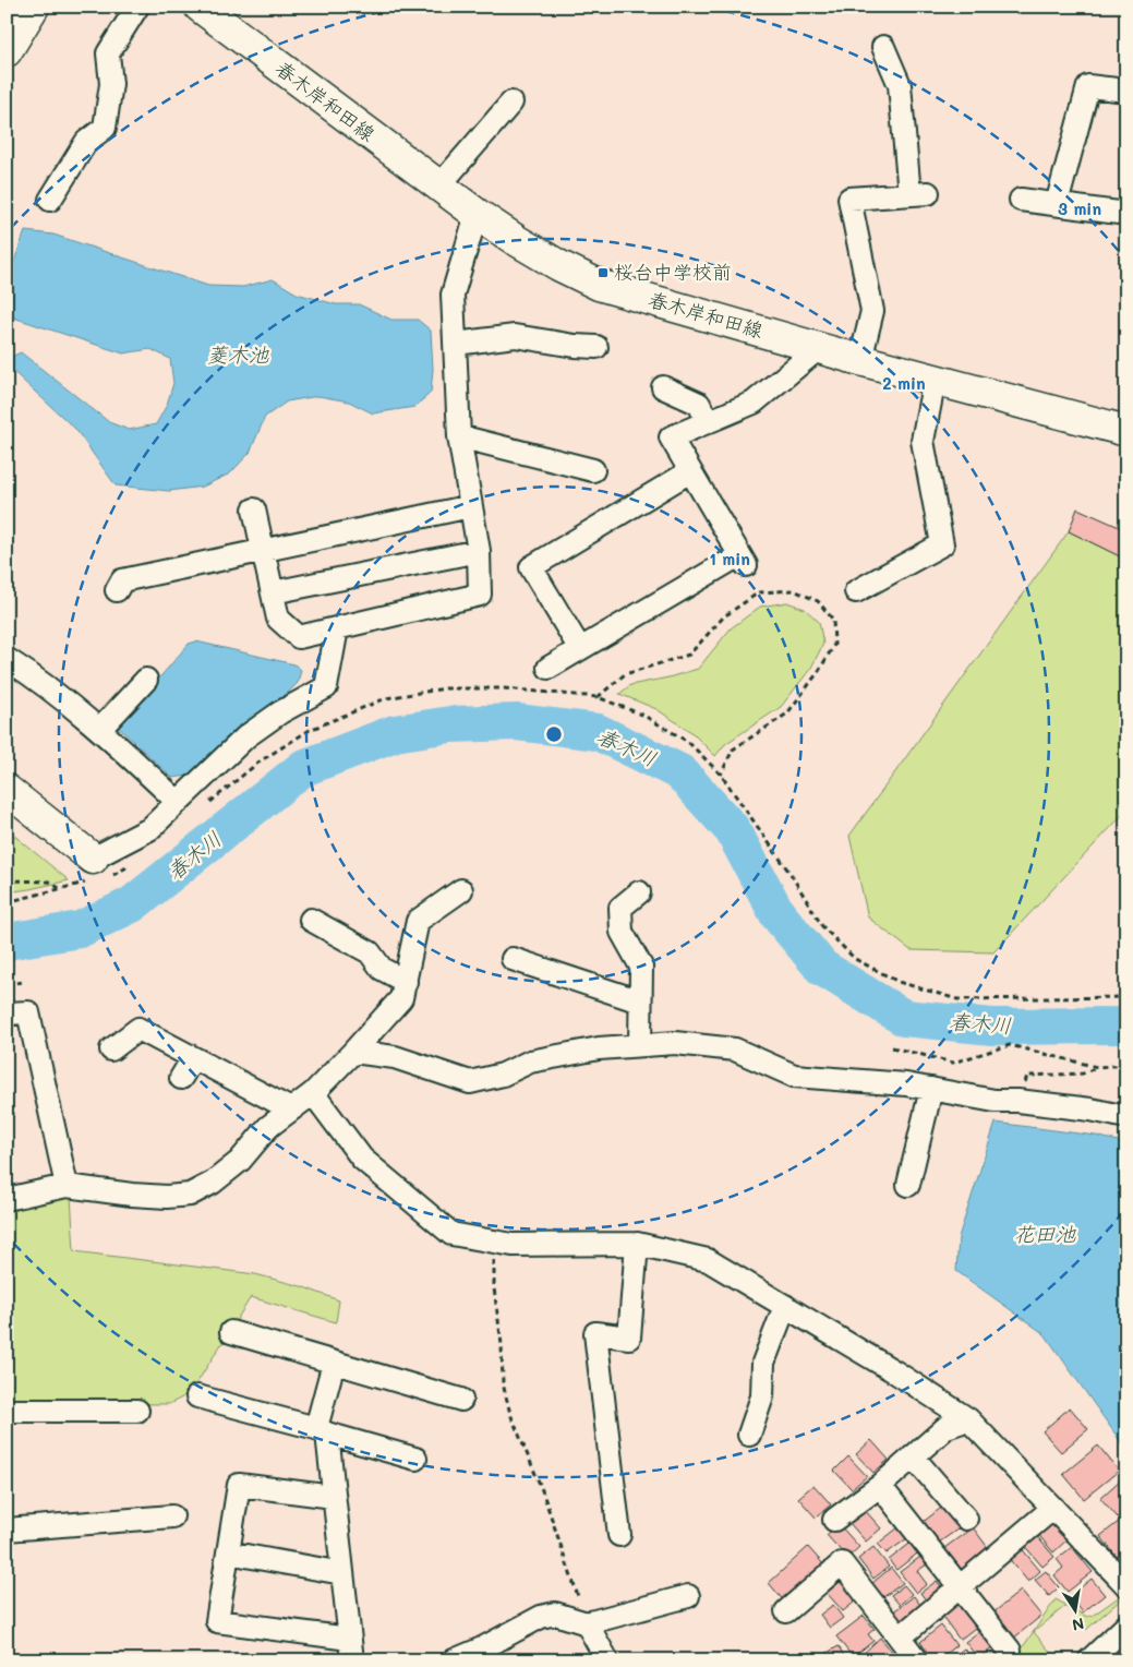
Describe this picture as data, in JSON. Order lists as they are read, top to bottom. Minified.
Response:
{"streets":{"main road":["春木岸和田線"]},"water":["菱木池","春木川","花田池"],"places":{"transit":["桜台中学校前"]},"north":"bottom","rings":["3 min","2 min","1 min"]}
